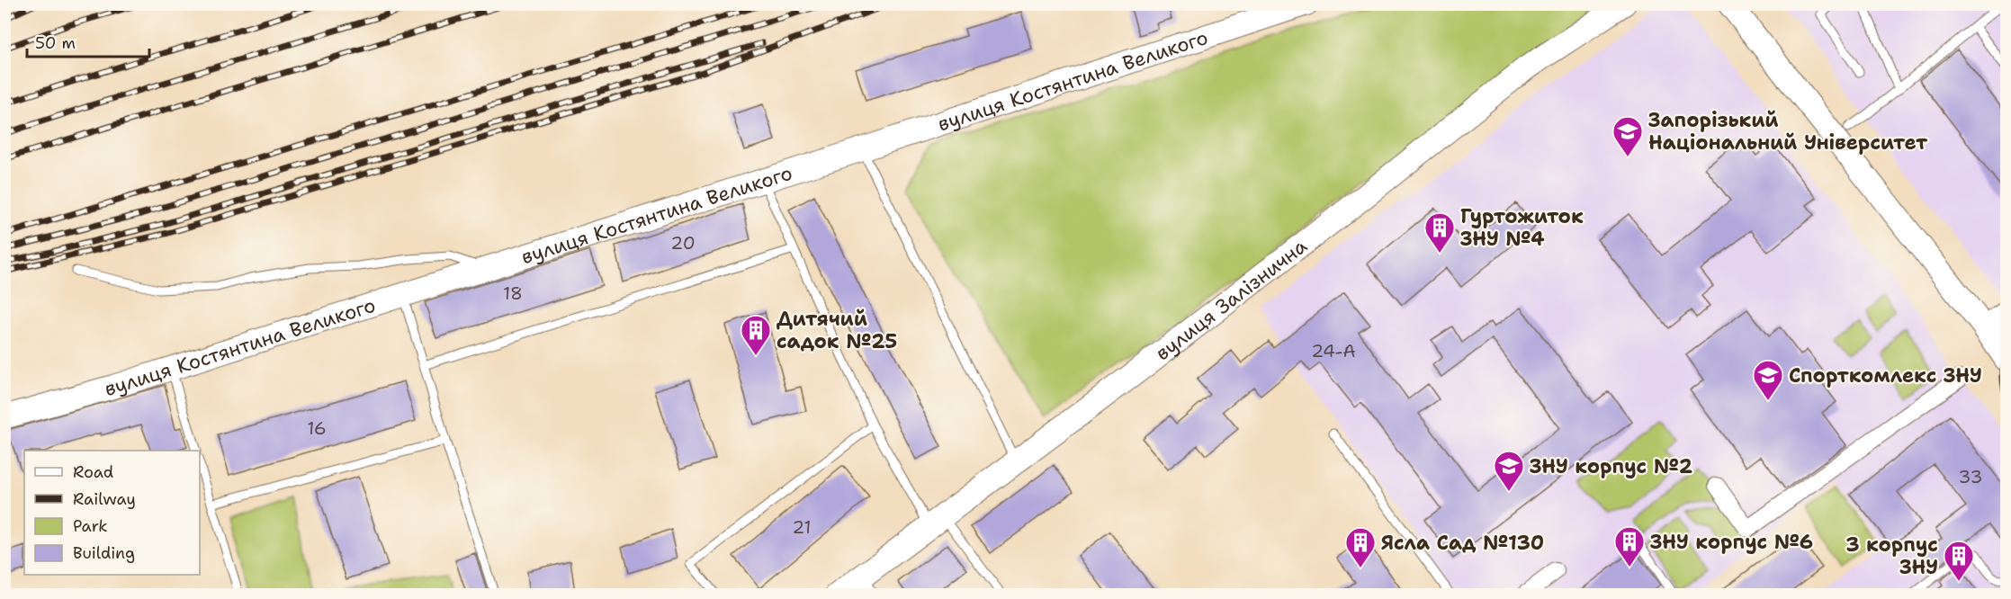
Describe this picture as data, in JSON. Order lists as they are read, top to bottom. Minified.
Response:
{"streets":{"street":["вулиця Костянтина Великого","вулиця Залізнична"]},"places":{"school or university":["Запорізький Національний Університет","Спорткомлекс ЗНУ","ЗНУ корпус №2"],"building":["Гуртожиток ЗНУ №4","Дитячий садок №25","ЗНУ корпус №6","Ясла Сад №130","3 корпус ЗНУ"]},"house_numbers":["20","18","24-А","16","33","21"],"legend":["Road","Railway","Park","Building"],"scale_bar":"50 m"}
